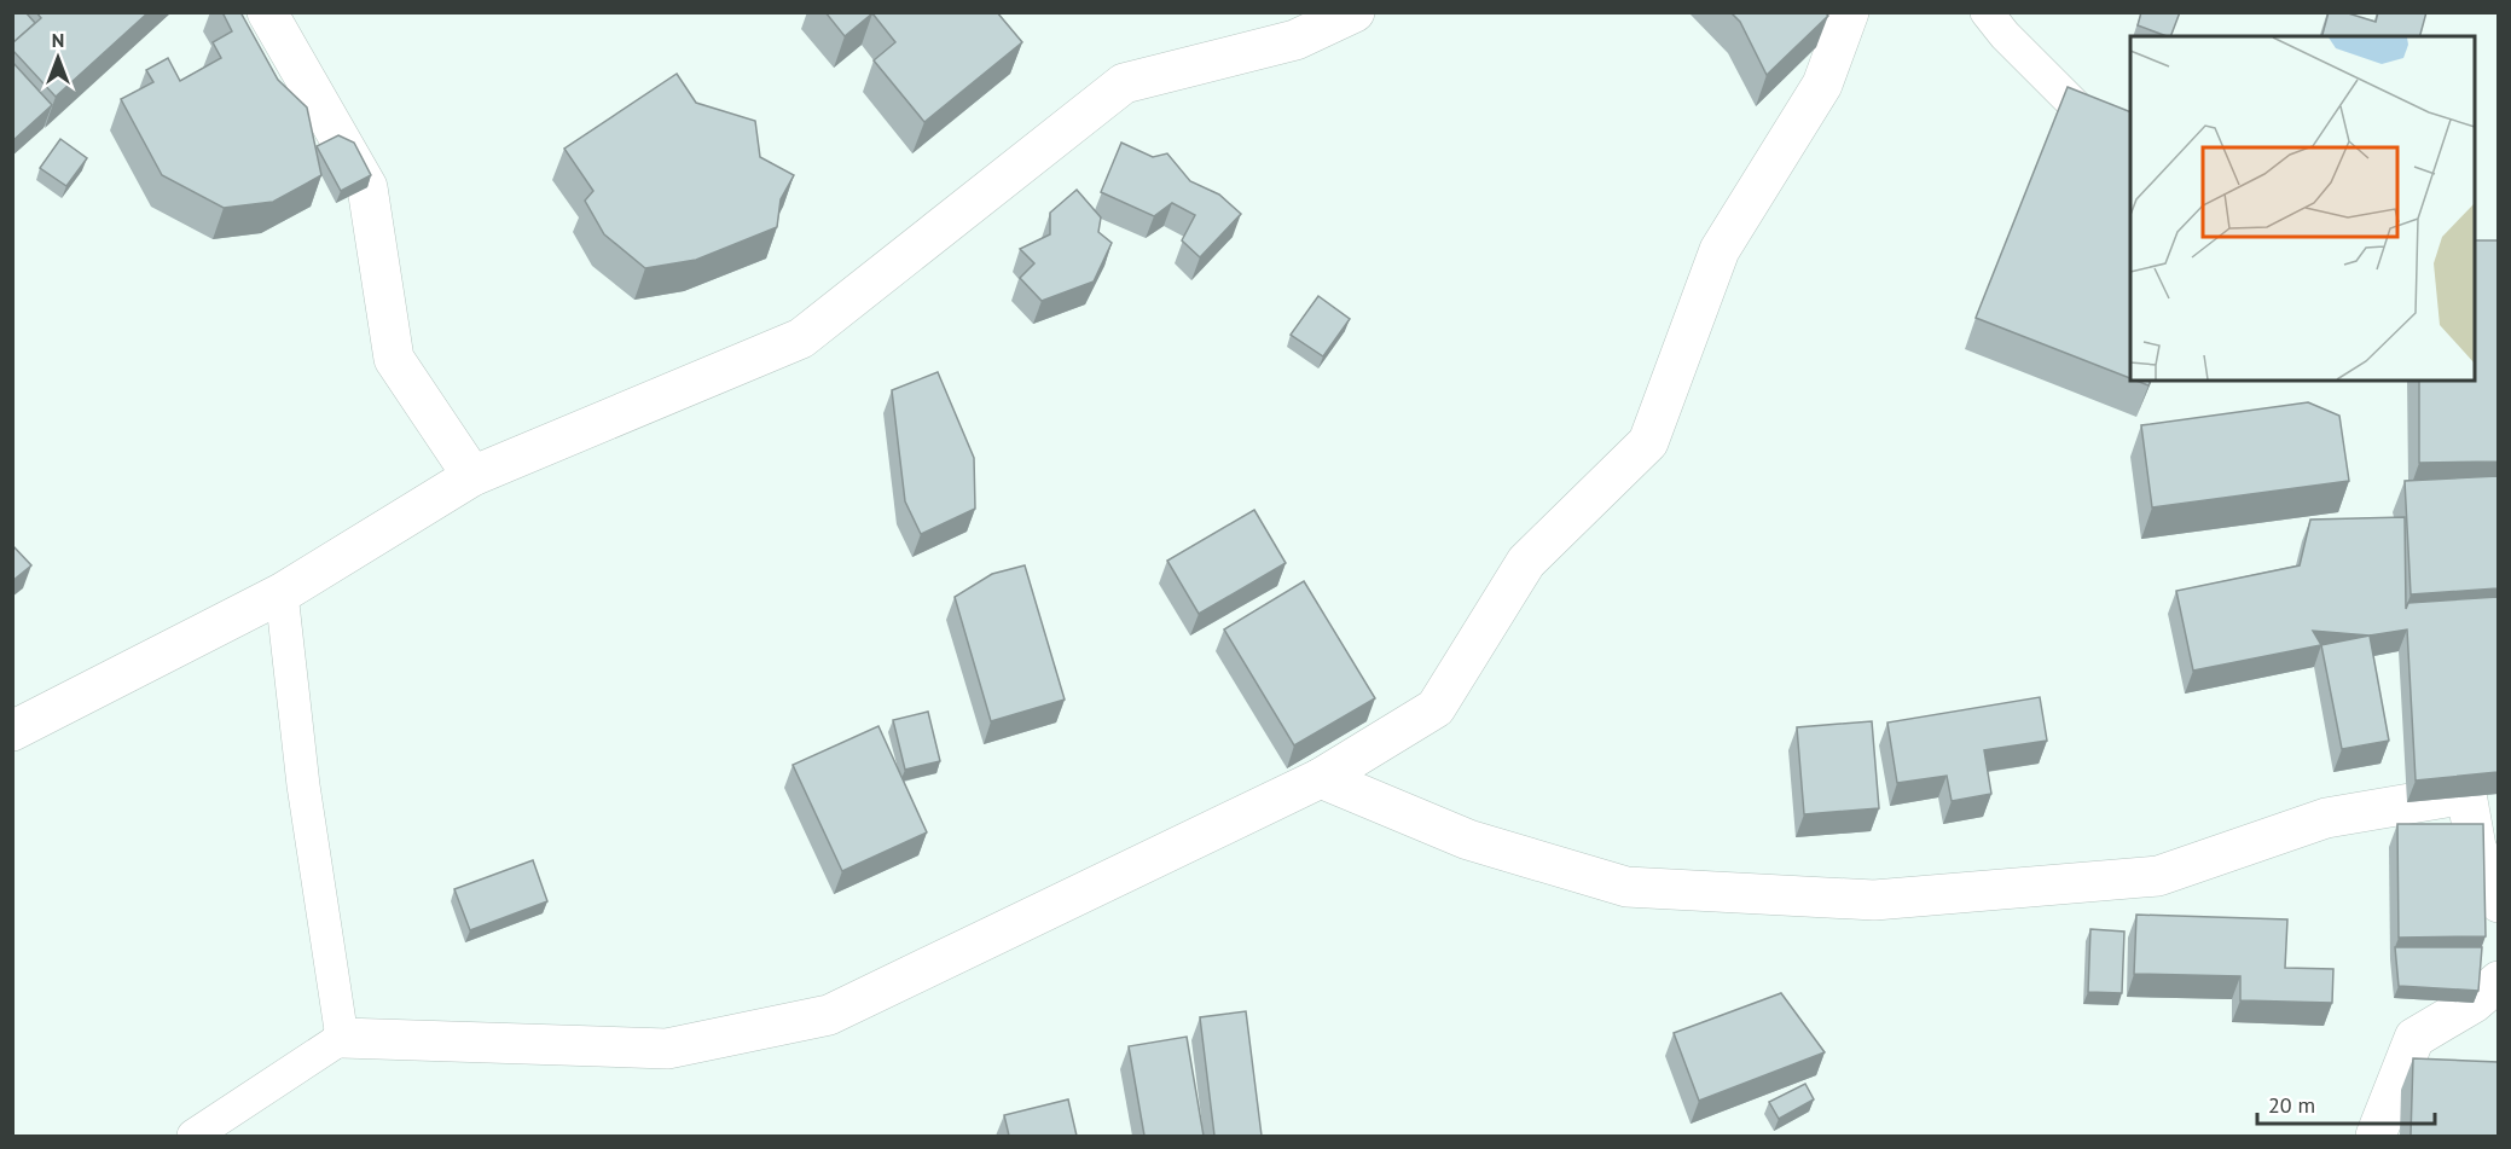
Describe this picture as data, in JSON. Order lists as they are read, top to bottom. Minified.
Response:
{"scale_bar":"20 m","north":"top"}
